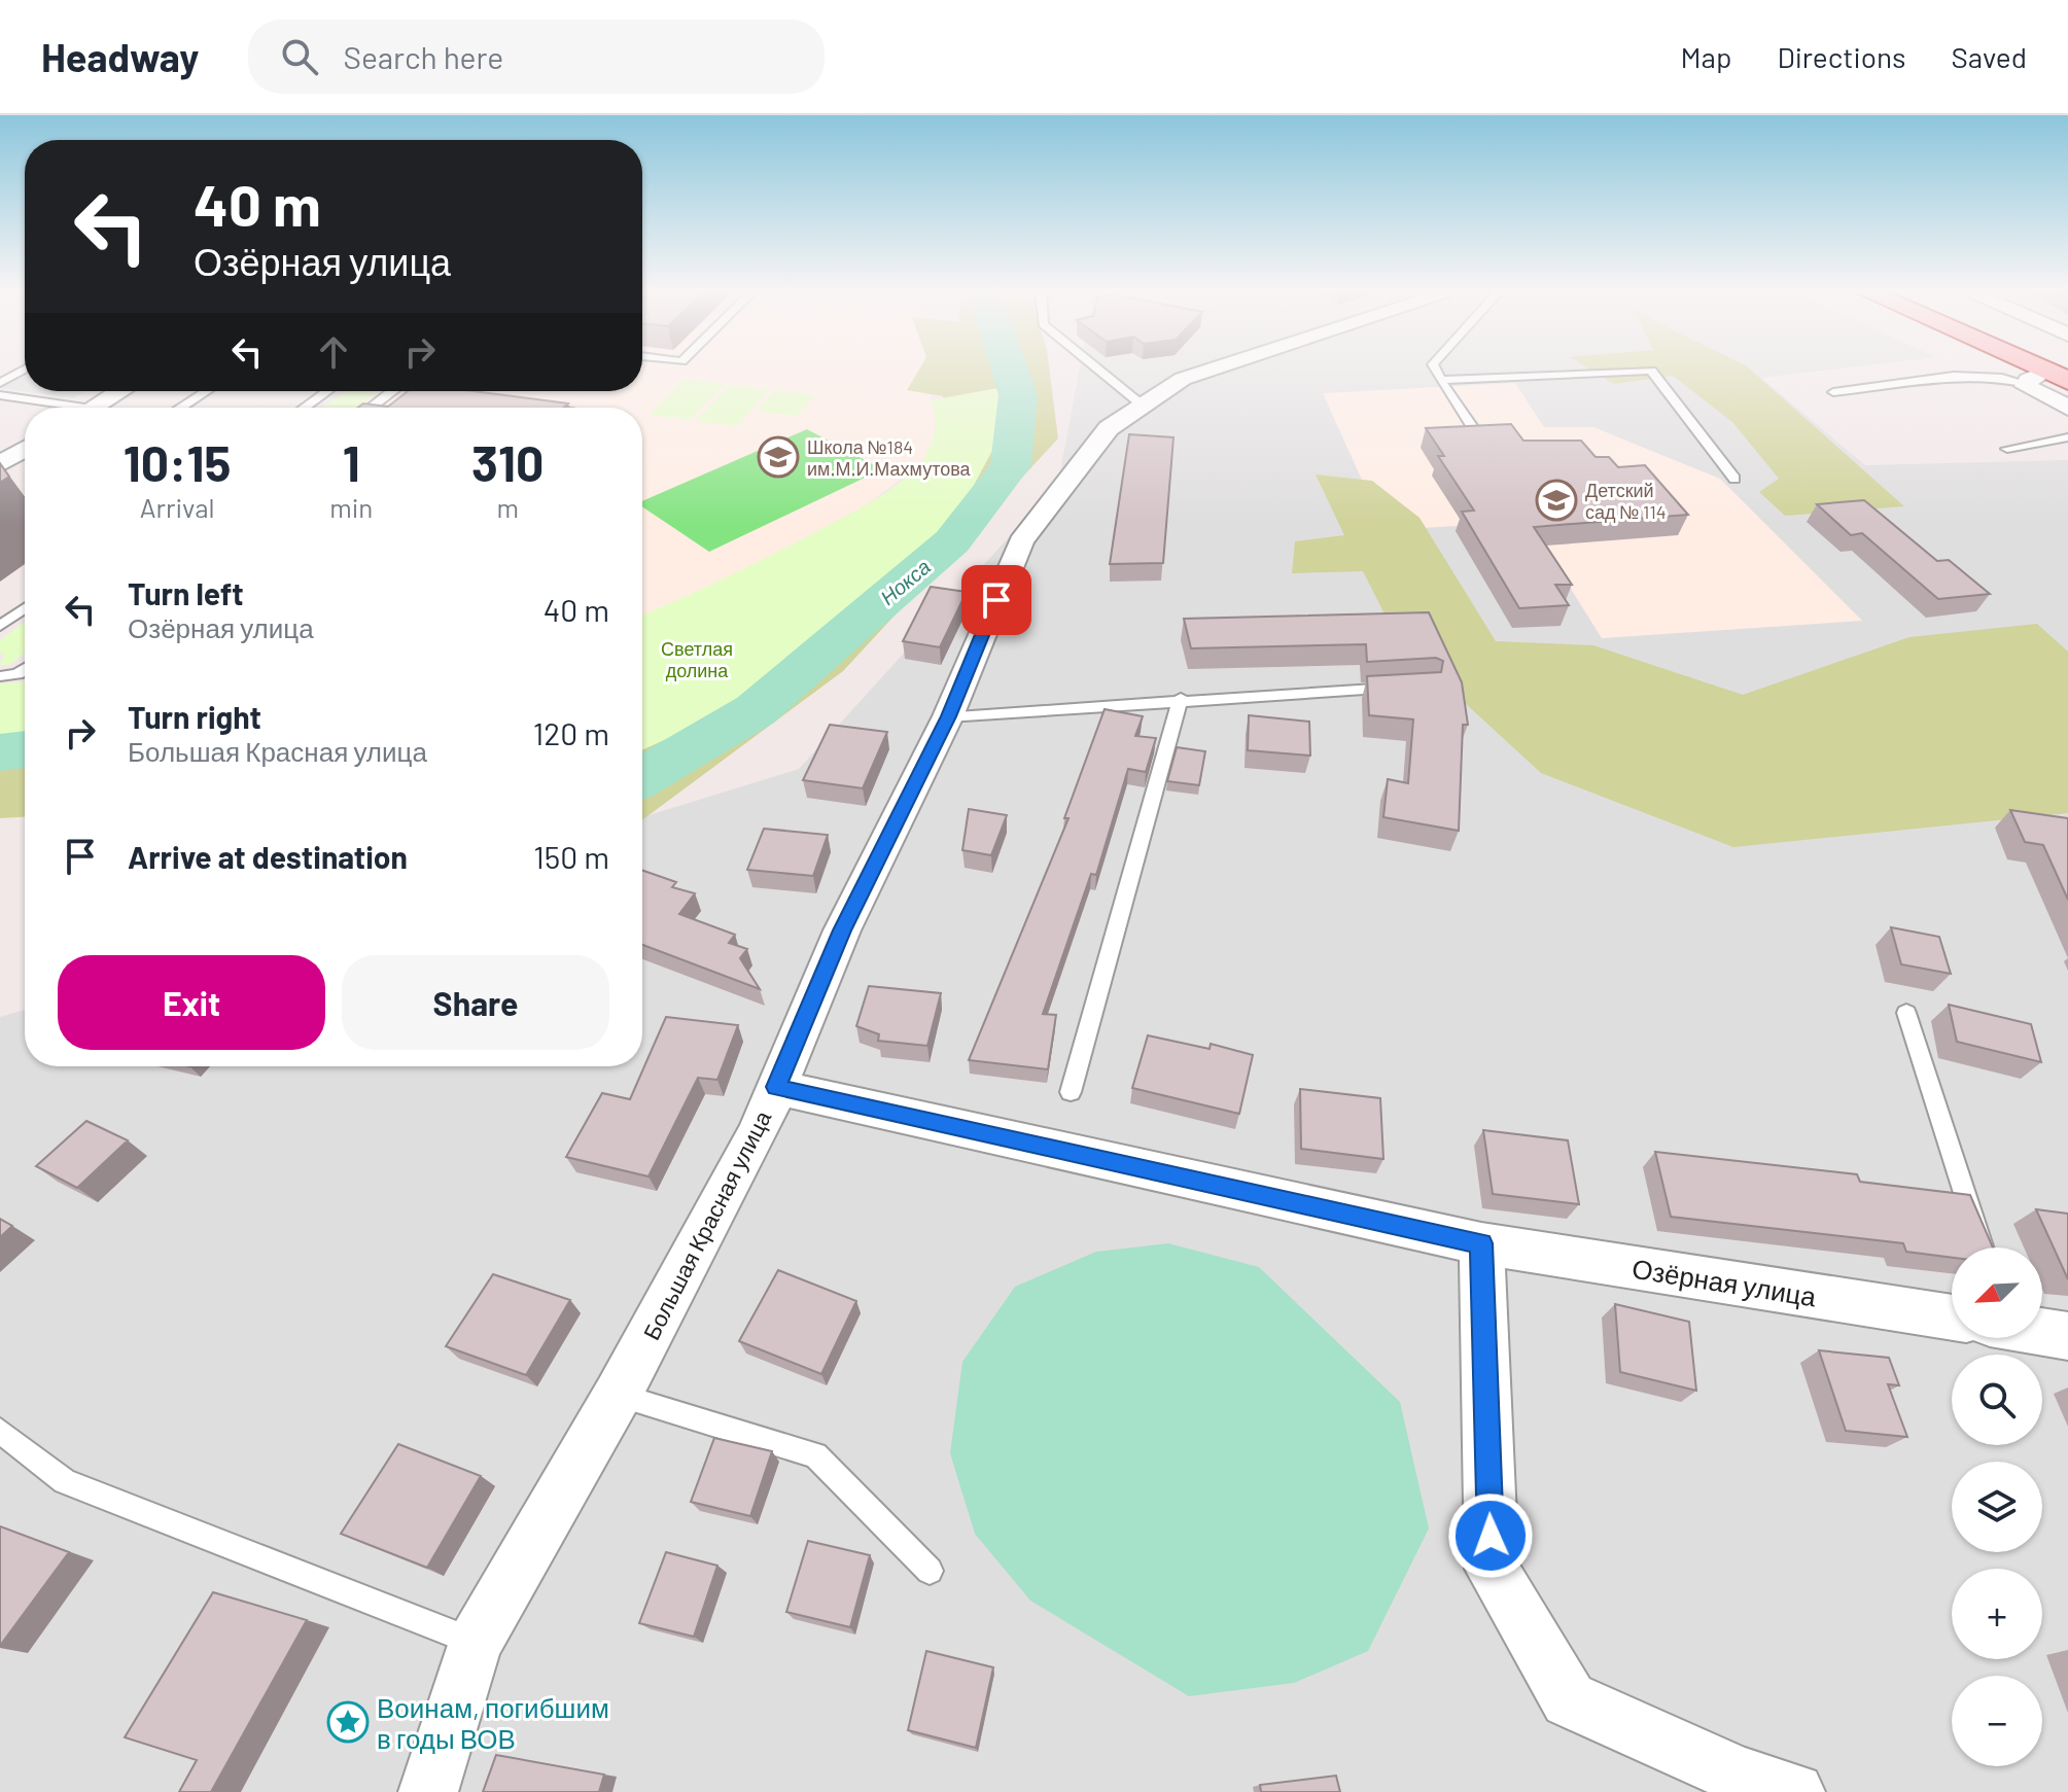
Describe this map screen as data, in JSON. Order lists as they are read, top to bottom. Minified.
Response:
{"streets":{"street":["Большая Красная улица","Озёрная улица"]},"crossings":[["Большая Красная улица","Озёрная улица"]],"water":["Нокса"],"parks":["Светлая долина"],"places":{"school or university":["Школа №184 им.М.И.Махмутова","Детский сад № 114"],"place":["Воинам, погибшим в годы ВОВ"]},"north":"bottom left","page":{"header":"Headway","search":"Search here","nav":["Map","Directions","Saved"],"turn":["40 m","Озёрная улица"],"eta":["10:15","Arrival","1","min","310","m"],"list":[{"name":"Turn left","note":"Озёрная улица","value":"40 m"},{"name":"Turn right","note":"Большая Красная улица","value":"120 m"},{"name":"Arrive at destination","value":"150 m"}],"buttons":["Exit","Share"],"map_buttons":["+","−"]}}
